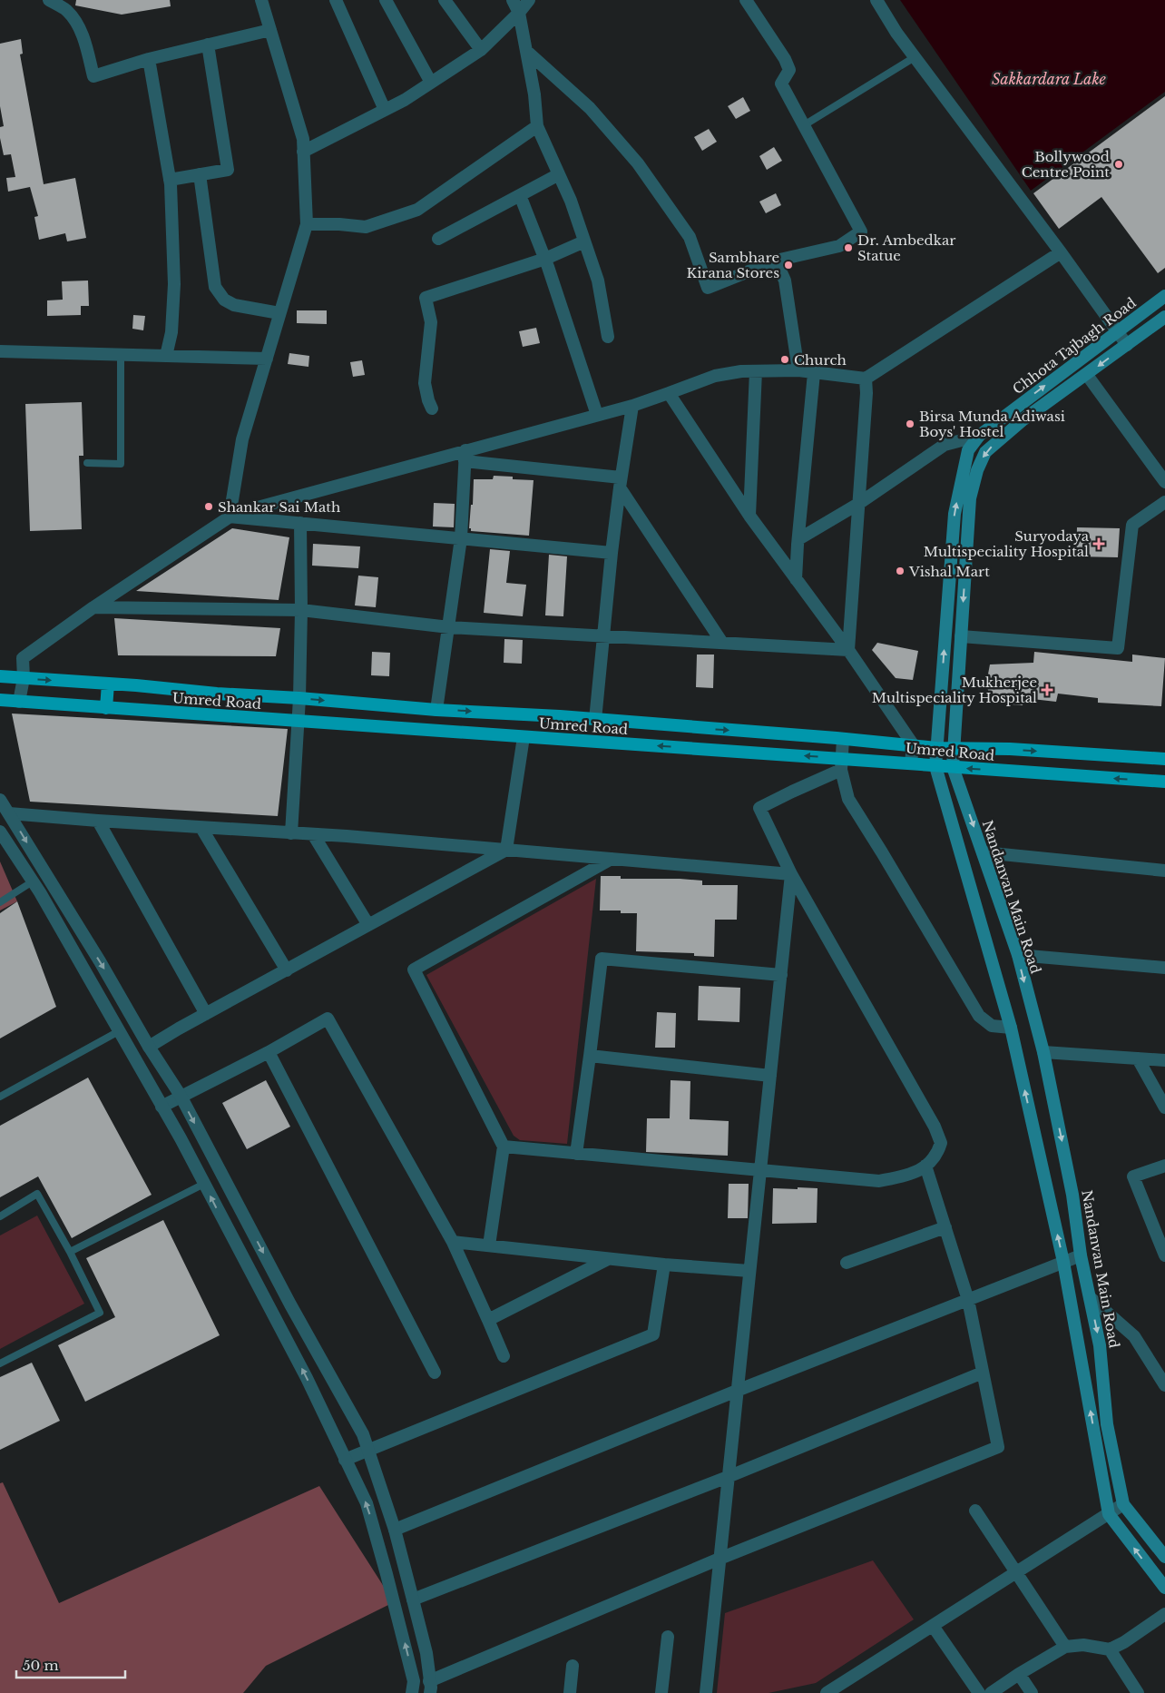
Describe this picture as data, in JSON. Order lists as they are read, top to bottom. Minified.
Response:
{"streets":{"main road":["Chhota Tajbagh Road","Umred Road","Nandanvan Main Road"]},"crossings":[["Umred Road","Nandanvan Main Road"]],"one_way":["Chhota Tajbagh Road"],"water":["Sakkardara Lake"],"places":{"other":["Bollywood Centre Point","Dr. Ambedkar Statue","Sambhare Kirana Stores","Church","Birsa Munda Adiwasi Boys' Hostel","Shankar Sai Math","Vishal Mart"],"health":["Suryodaya Multispeciality Hospital","Mukherjee Multispeciality Hospital"]},"scale_bar":"50 m"}
